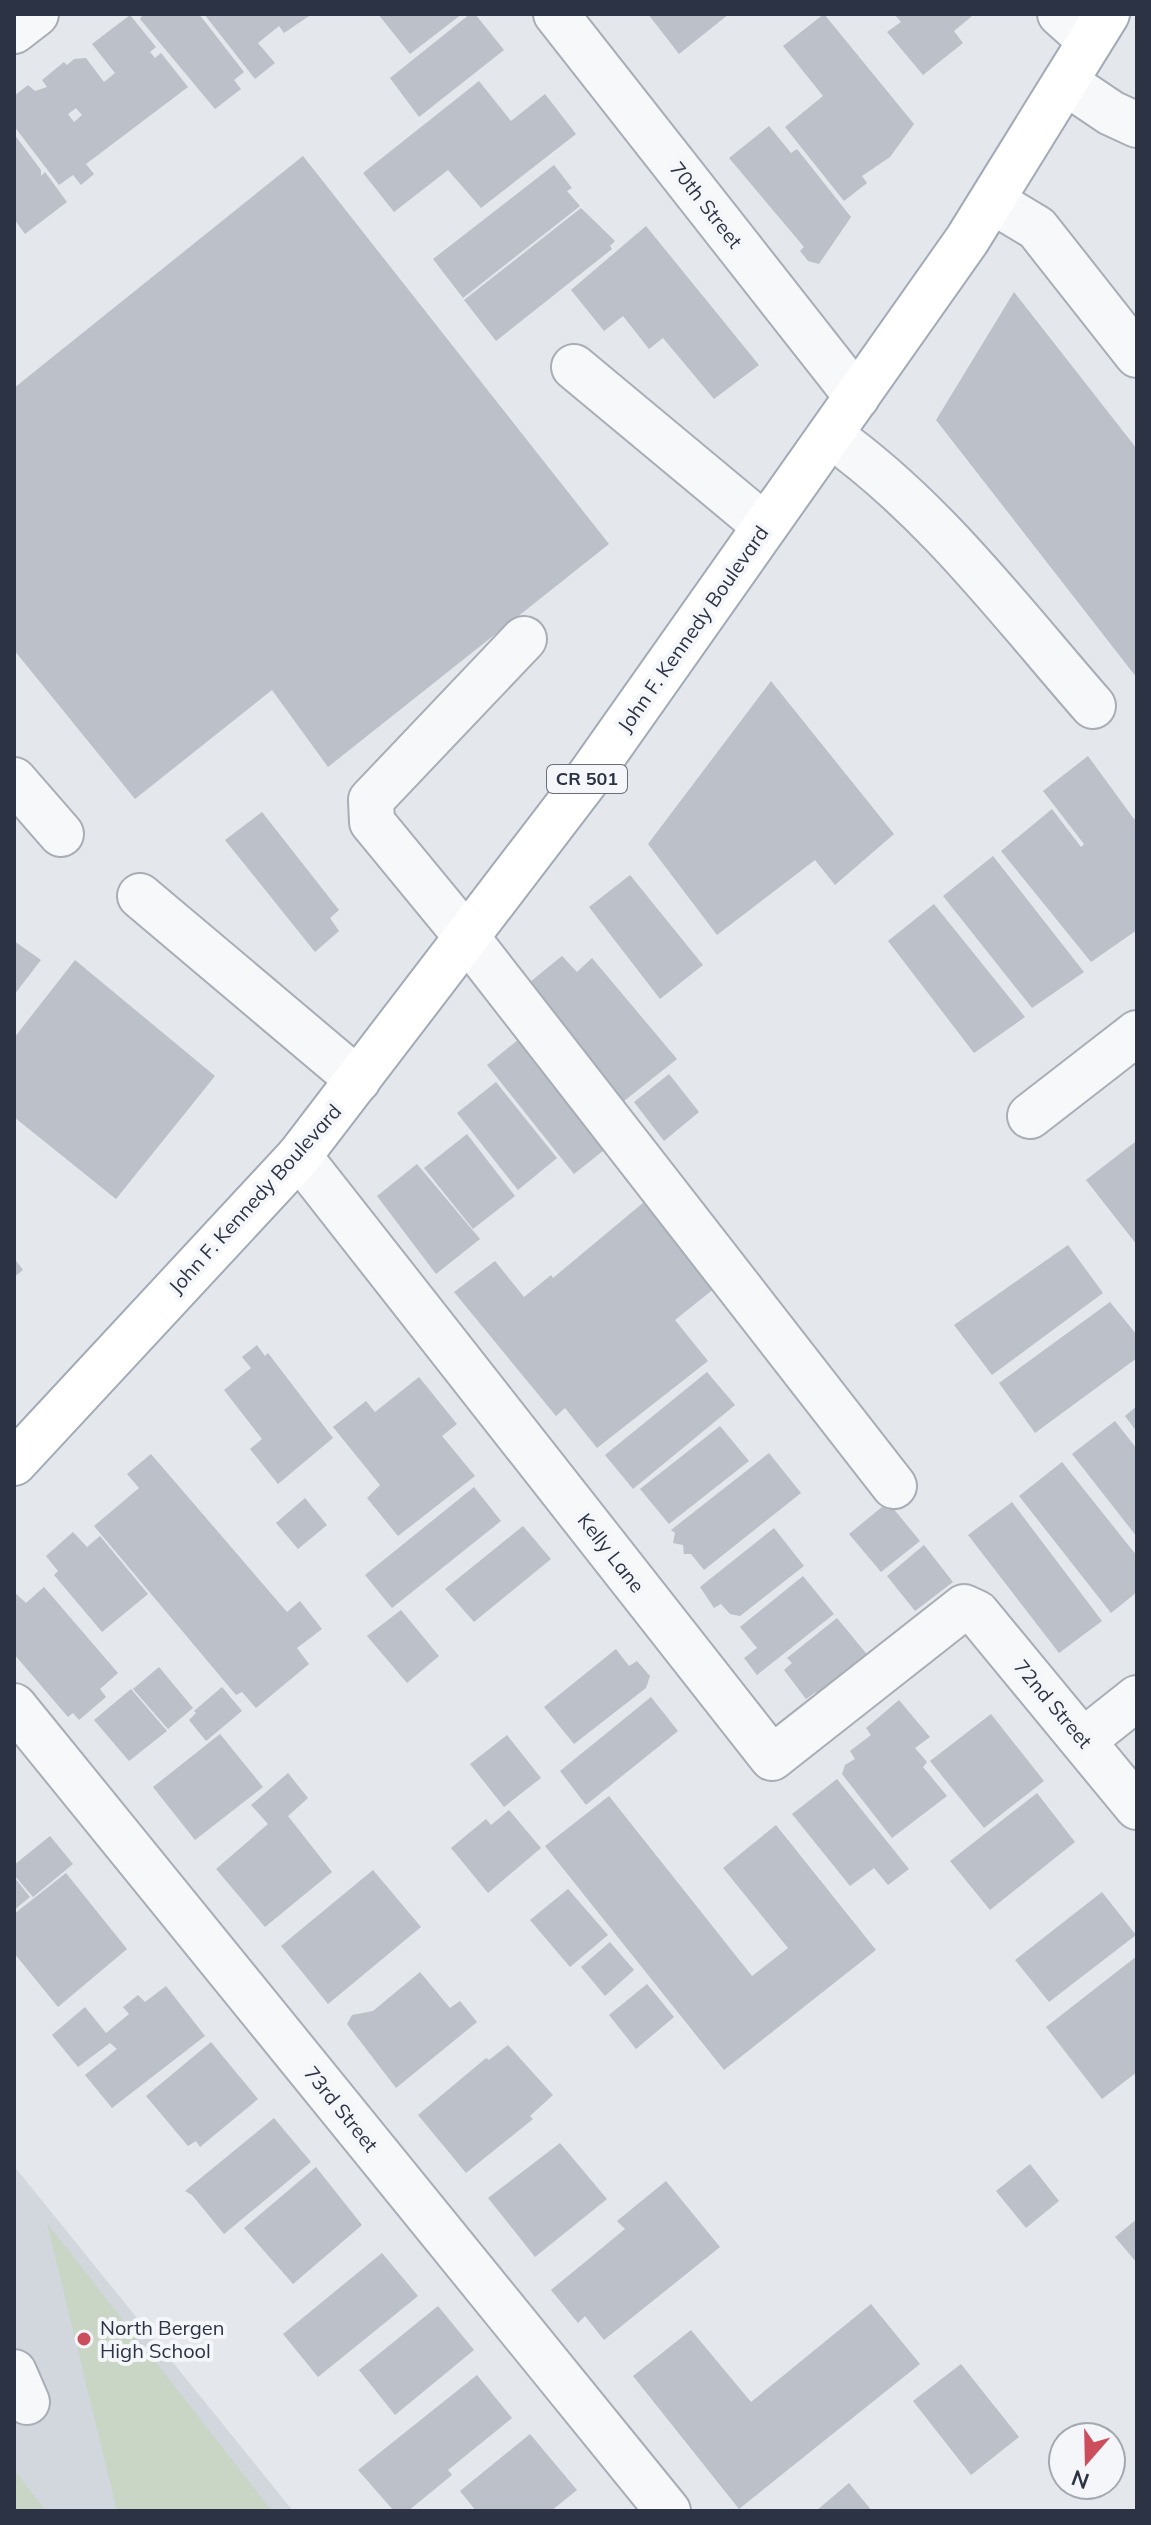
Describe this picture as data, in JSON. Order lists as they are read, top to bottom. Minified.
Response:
{"streets":{"main road":["John F. Kennedy Boulevard","CR 501"],"street":["70th Street","Kelly Lane","72nd Street","73rd Street"]},"crossings":[["70th Street","John F. Kennedy Boulevard"],["John F. Kennedy Boulevard","Kelly Lane"],["Kelly Lane","72nd Street"]],"places":["North Bergen High School"],"north":"bottom"}
